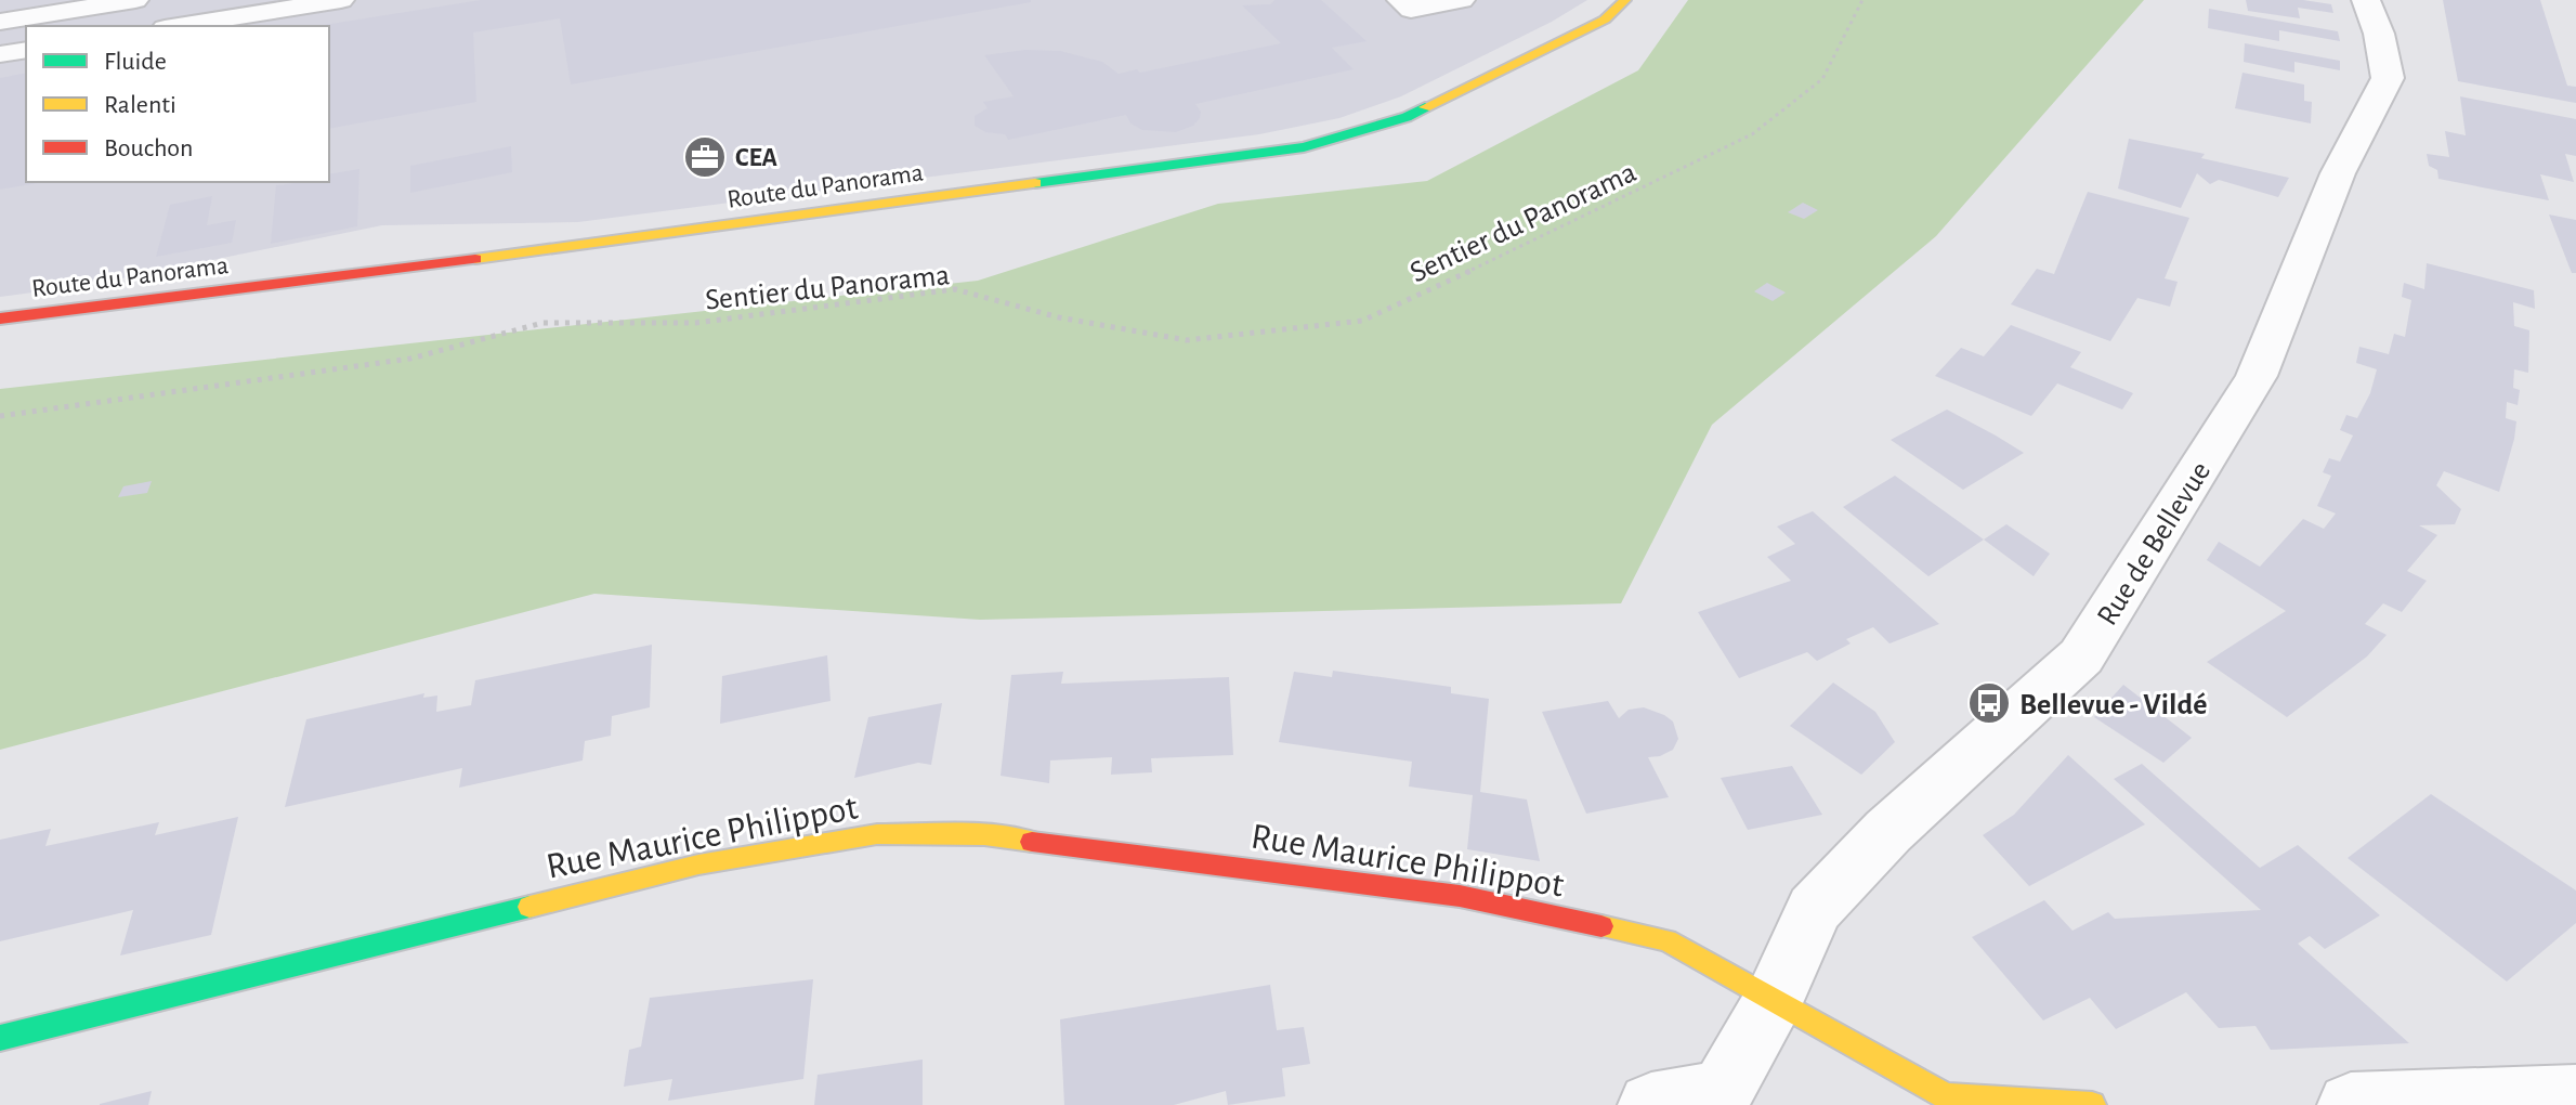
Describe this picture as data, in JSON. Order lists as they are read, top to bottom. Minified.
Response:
{"streets":{"street":["Route du Panorama","Rue de Bellevue","Rue Maurice Philippot"],"path":["Sentier du Panorama"]},"crossings":[["Rue de Bellevue","Rue Maurice Philippot"]],"places":{"office":["CEA"],"bus stop":["Bellevue - Vildé"]},"legend":["Fluide","Ralenti","Bouchon"]}
